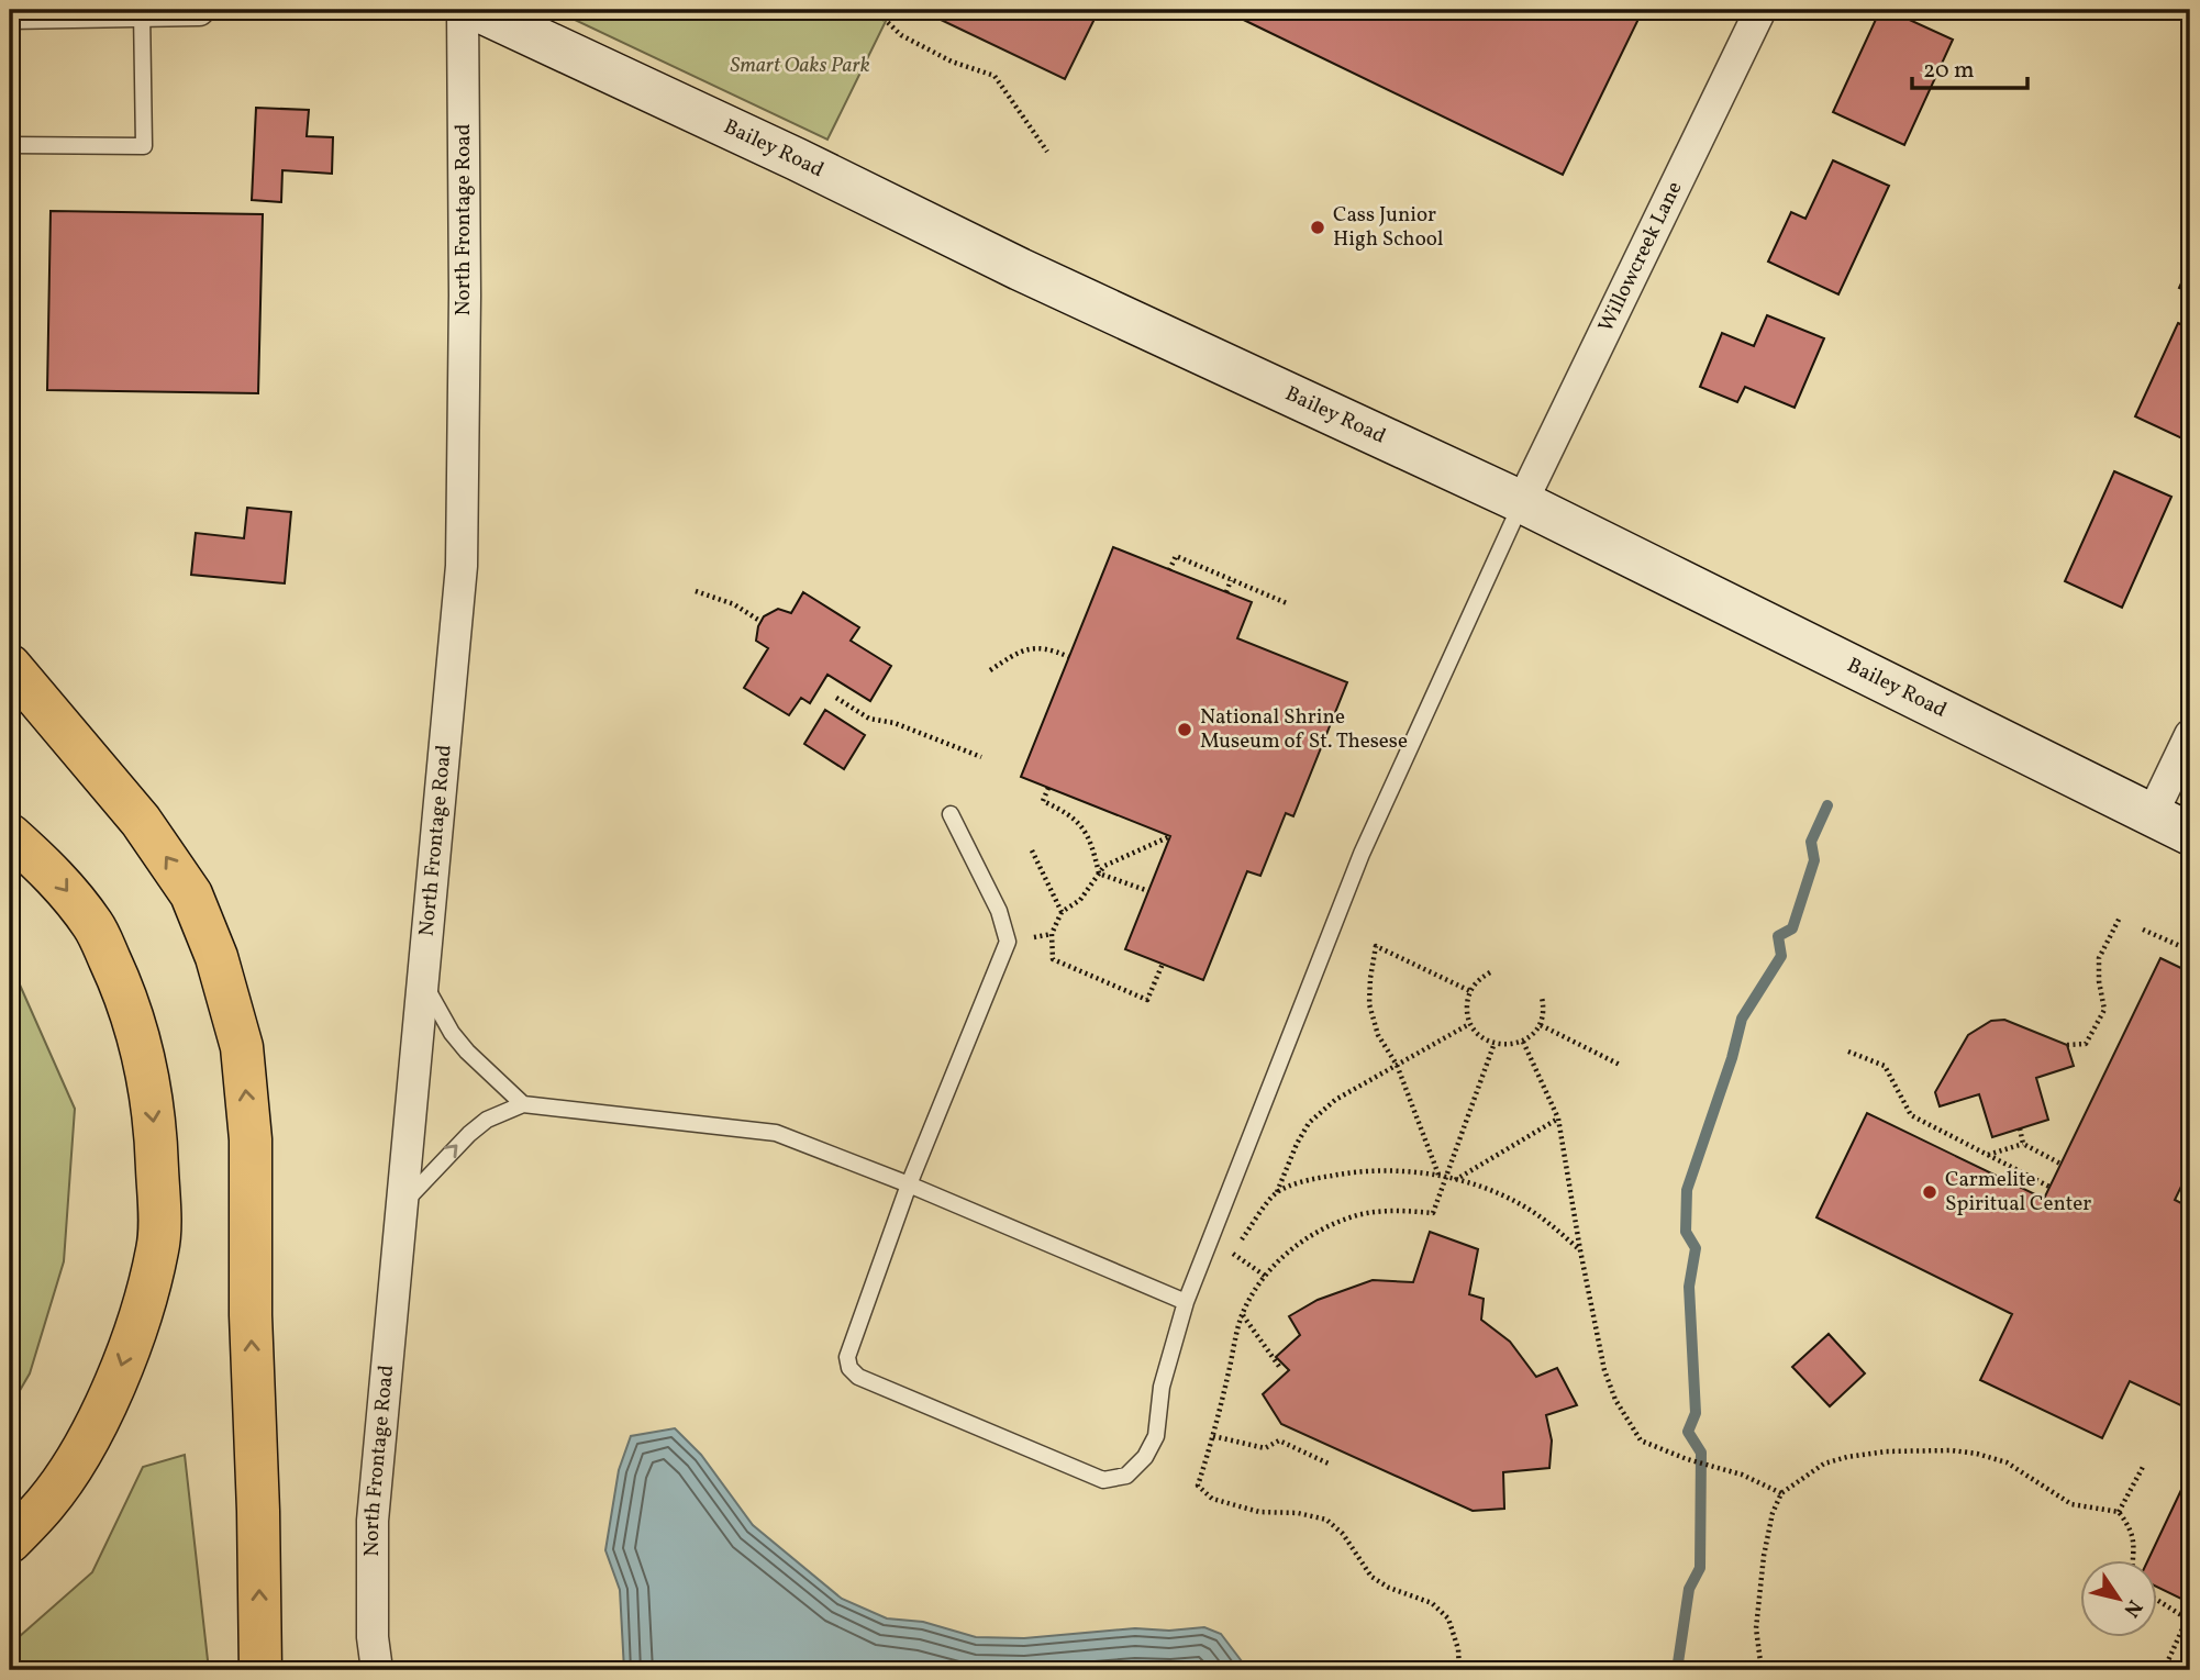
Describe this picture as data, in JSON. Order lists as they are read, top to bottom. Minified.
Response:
{"streets":{"street":["Bailey Road","North Frontage Road","Willowcreek Lane"]},"crossings":[["Bailey Road","Willowcreek Lane"]],"parks":["Smart Oaks Park"],"places":["Cass Junior High School","National Shrine Museum of St. Thesese","Carmelite Spiritual Center"],"scale_bar":"20 m","north":"bottom right"}
